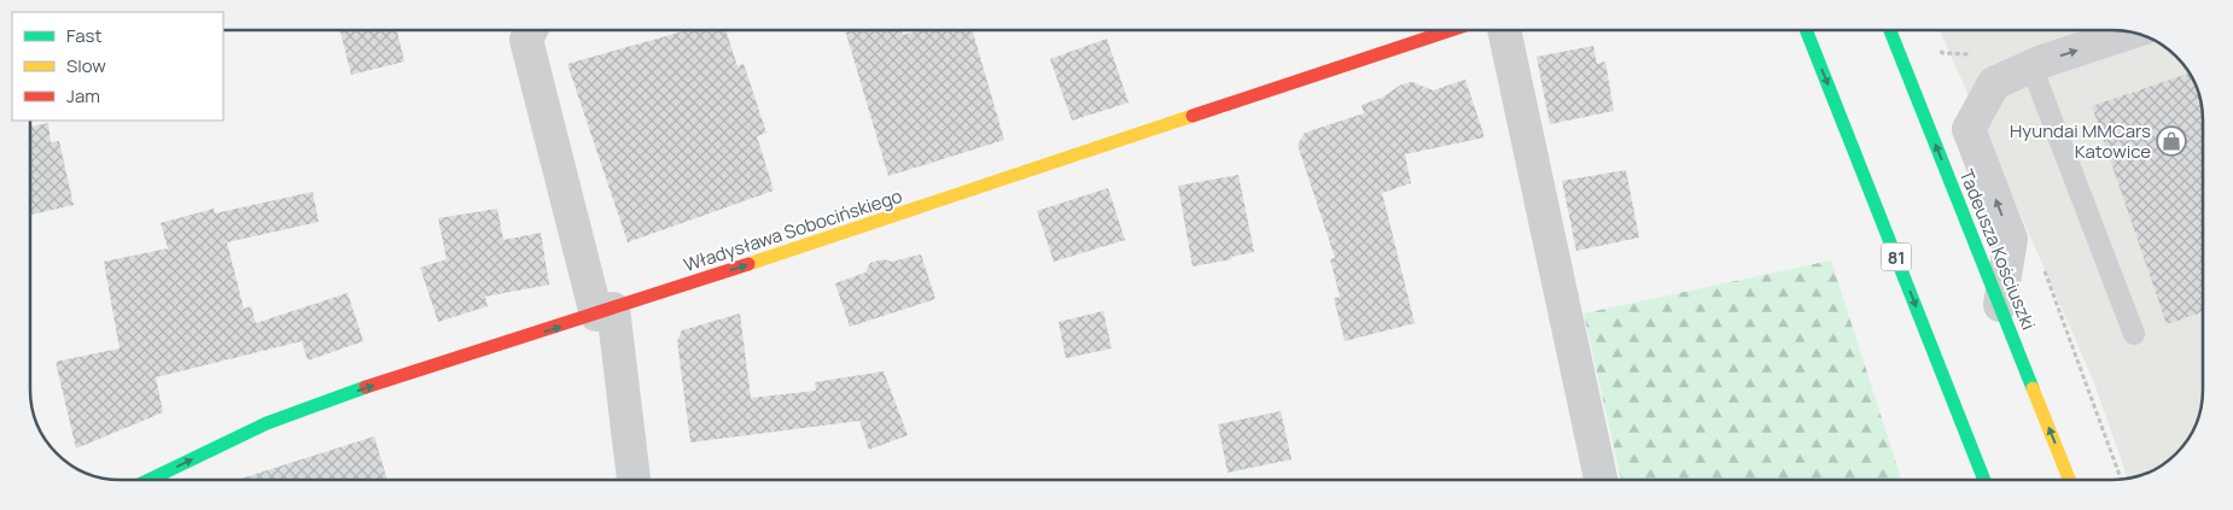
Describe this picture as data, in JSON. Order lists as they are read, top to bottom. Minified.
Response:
{"streets":{"street":["Władysława Sobocińskiego","Tadeusza Kościuszki","81"]},"one_way":["Władysława Sobocińskiego"],"places":{"shop":["Hyundai MMCars Katowice"]},"legend":["Fast","Slow","Jam"]}
